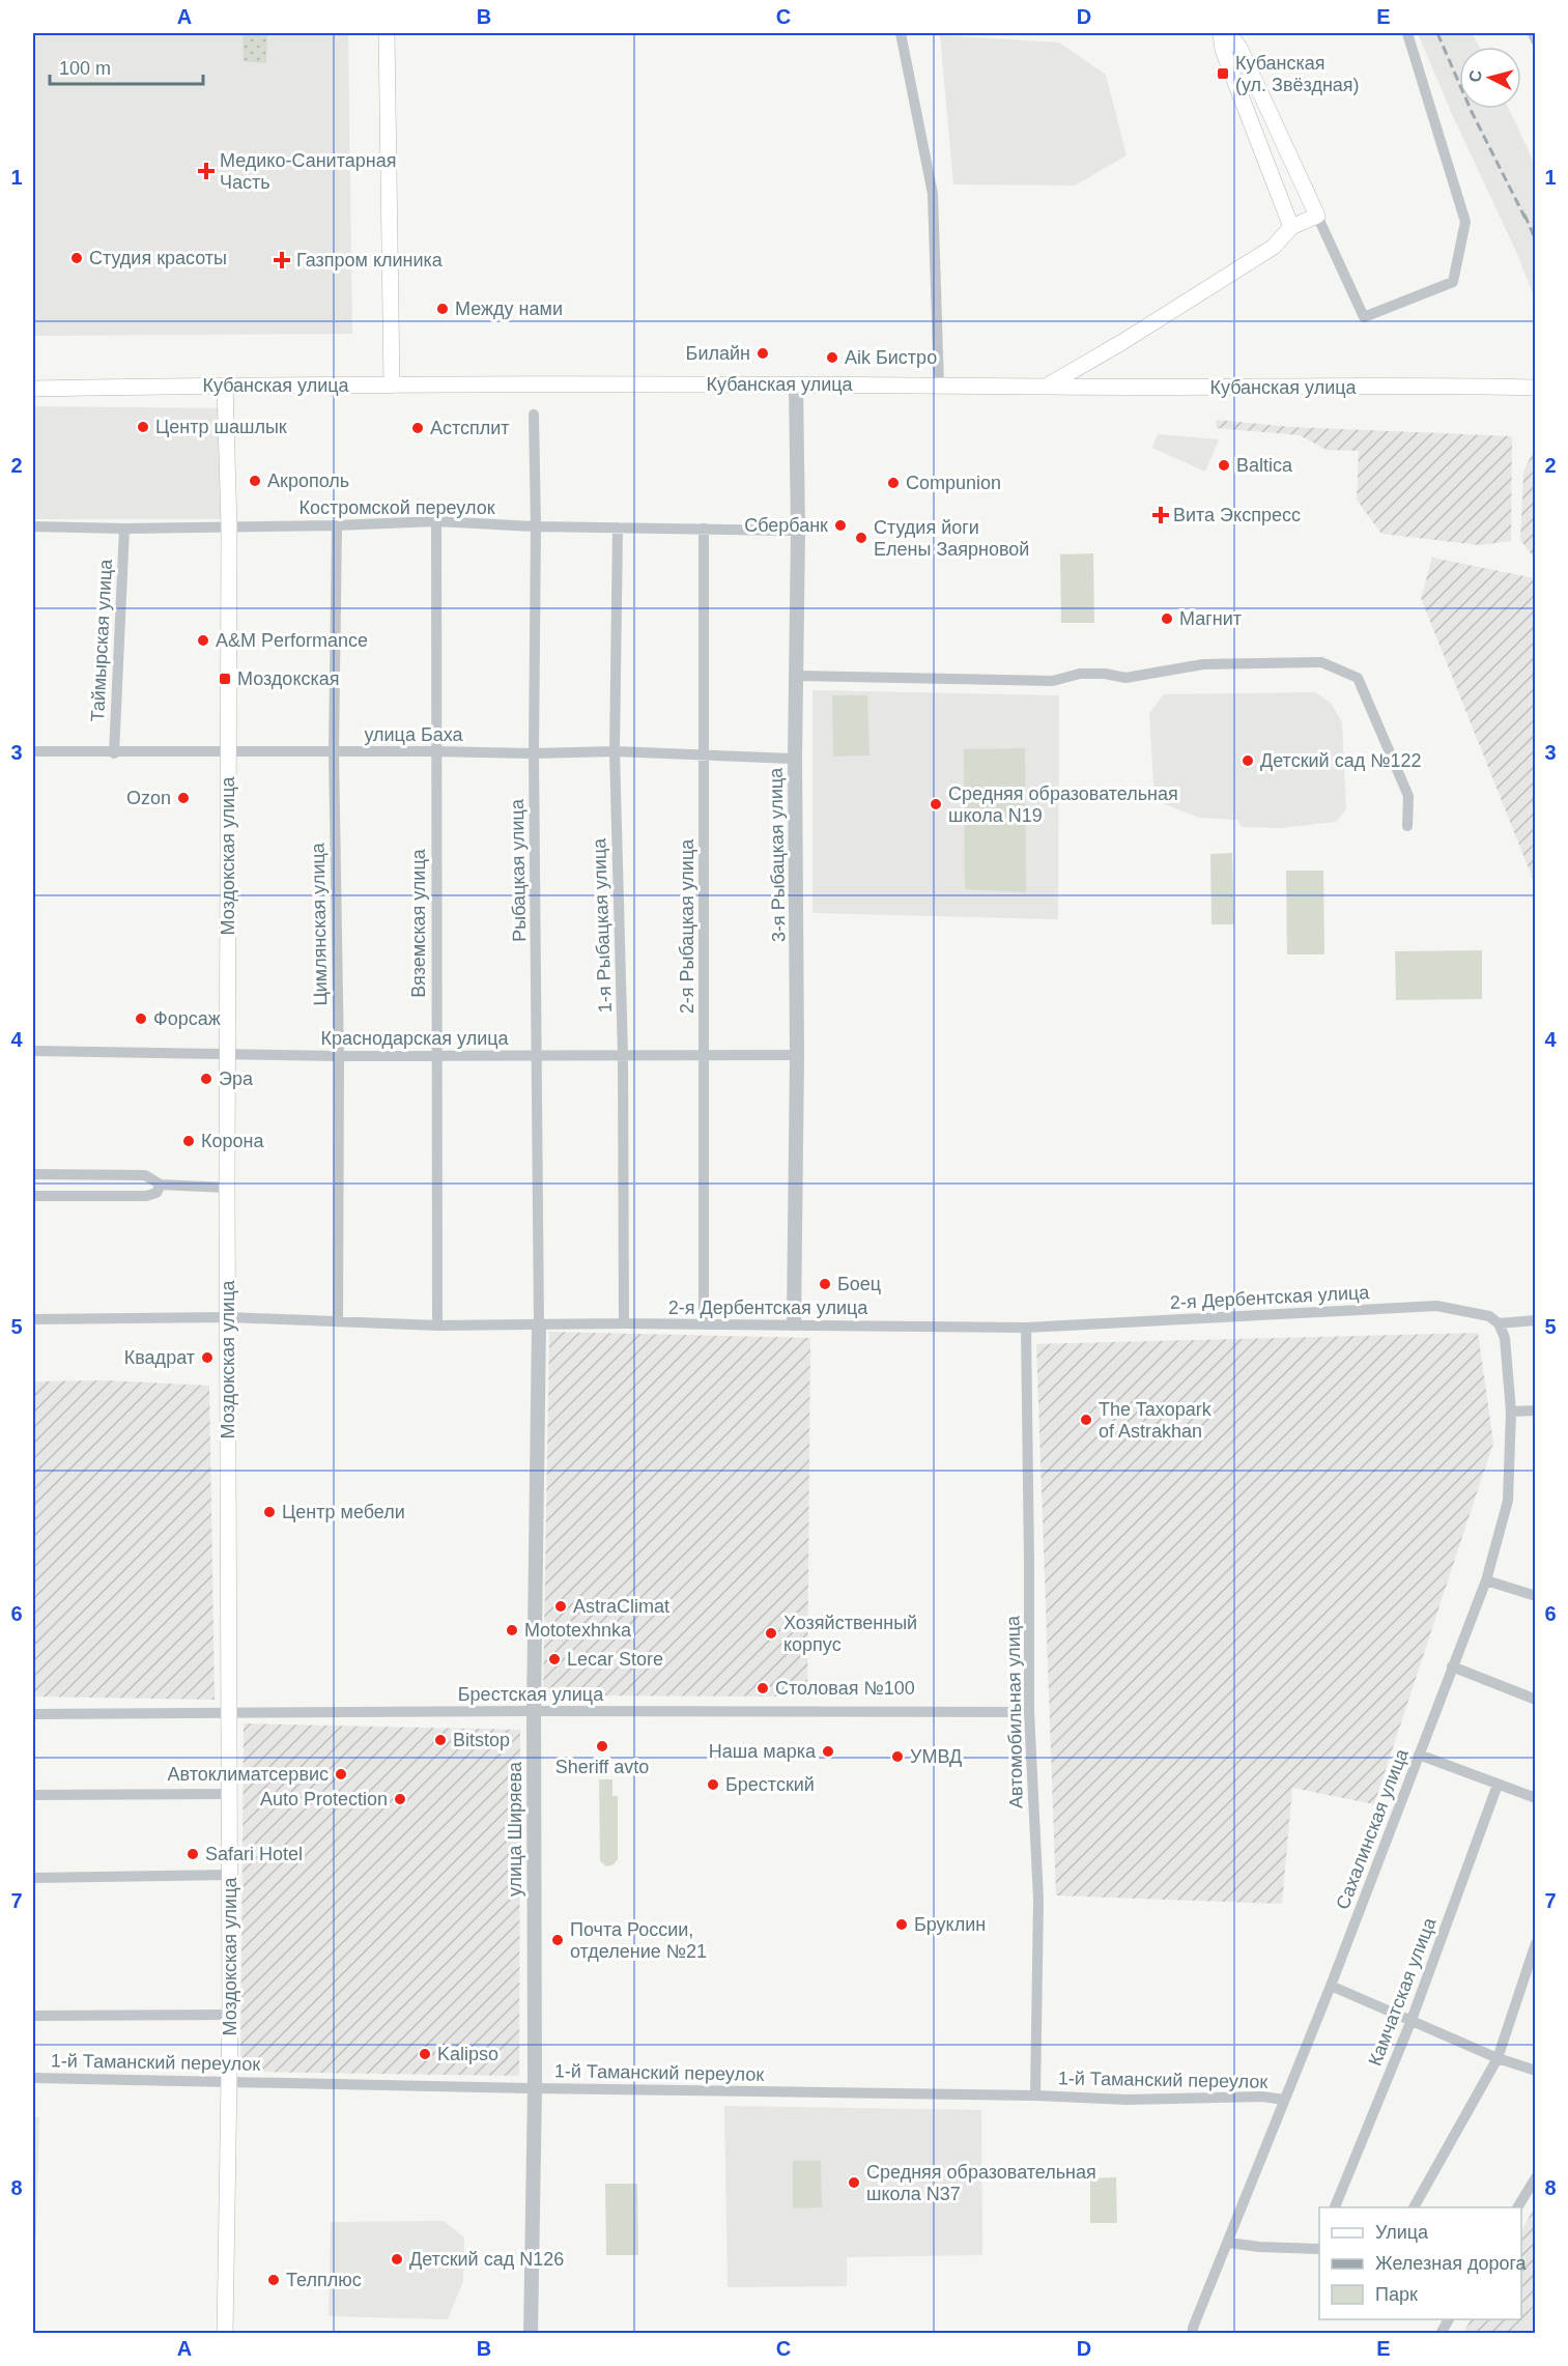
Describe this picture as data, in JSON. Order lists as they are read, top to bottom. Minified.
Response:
{"streets":{"main road":["Кубанская улица","Моздокская улица"],"street":["Костромской переулок","Таймырская улица","улица Баха","3-я Рыбацкая улица","Рыбацкая улица","Вяземская улица","Цимлянская улица","1-я Рыбацкая улица","2-я Рыбацкая улица","Краснодарская улица","2-я Дербентская улица","Брестская улица","Автомобильная улица","улица Ширяева","Сахалинская улица","Камчатская улица","1-й Таманский переулок"]},"crossings":[["Кубанская улица","3-я Рыбацкая улица"],["Кубанская улица","Моздокская улица"],["Костромской переулок","Таймырская улица"],["Костромской переулок","3-я Рыбацкая улица"],["Костромской переулок","Моздокская улица"],["Костромской переулок","Рыбацкая улица"],["Костромской переулок","Вяземская улица"],["Костромской переулок","Цимлянская улица"],["Костромской переулок","1-я Рыбацкая улица"],["Костромской переулок","2-я Рыбацкая улица"],["Таймырская улица","улица Баха"],["улица Баха","3-я Рыбацкая улица"],["улица Баха","Моздокская улица"],["улица Баха","Рыбацкая улица"],["улица Баха","Вяземская улица"],["улица Баха","Цимлянская улица"],["улица Баха","1-я Рыбацкая улица"],["улица Баха","2-я Рыбацкая улица"],["3-я Рыбацкая улица","Краснодарская улица"],["3-я Рыбацкая улица","2-я Дербентская улица"],["Моздокская улица","Краснодарская улица"],["Моздокская улица","2-я Дербентская улица"],["Моздокская улица","Брестская улица"],["Моздокская улица","1-й Таманский переулок"],["Рыбацкая улица","Краснодарская улица"],["Рыбацкая улица","2-я Дербентская улица"],["Рыбацкая улица","улица Ширяева"],["Вяземская улица","Краснодарская улица"],["Вяземская улица","2-я Дербентская улица"],["Цимлянская улица","Краснодарская улица"],["Цимлянская улица","2-я Дербентская улица"],["1-я Рыбацкая улица","Краснодарская улица"],["1-я Рыбацкая улица","2-я Дербентская улица"],["2-я Рыбацкая улица","Краснодарская улица"],["2-я Рыбацкая улица","2-я Дербентская улица"],["2-я Дербентская улица","Автомобильная улица"],["2-я Дербентская улица","улица Ширяева"],["2-я Дербентская улица","Сахалинская улица"],["Брестская улица","Автомобильная улица"],["Брестская улица","улица Ширяева"],["Автомобильная улица","1-й Таманский переулок"],["улица Ширяева","1-й Таманский переулок"],["Сахалинская улица","1-й Таманский переулок"]],"places":{"transit":["Кубанская (ул. Звёздная)","Моздокская"],"health":["Медико-Санитарная Часть","Газпром клиника","Вита Экспресс"],"other":["Студия красоты","Между нами","Билайн","Aik Бистро","Центр шашлык","Астсплит","Baltica","Акрополь","Compunion","Сбербанк","Студия йоги Елены Заярновой","Магнит","A&M Performance","Детский сад №122","Ozon","Средняя образовательная школа N19","Форсаж","Эра","Корона","Боец","Квадрат","The Taxopark of Astrakhan","Центр мебели","AstraClimat","Mototexhnka","Хозяйственный корпус","Lecar Store","Столовая №100","Bitstop","Sheriff avto","Наша марка","УМВД","Автоклиматсервис","Брестский","Auto Protection","Safari Hotel","Бруклин","Почта России, отделение №21","Kalipso","Средняя образовательная школа N37","Детский сад N126","Телплюс"]},"legend":["Улица","Железная дорога","Парк"],"scale_bar":"100 m","north":"left","grid":{"columns":["A","B","C","D","E"],"rows":["1","2","3","4","5","6","7","8"]}}
